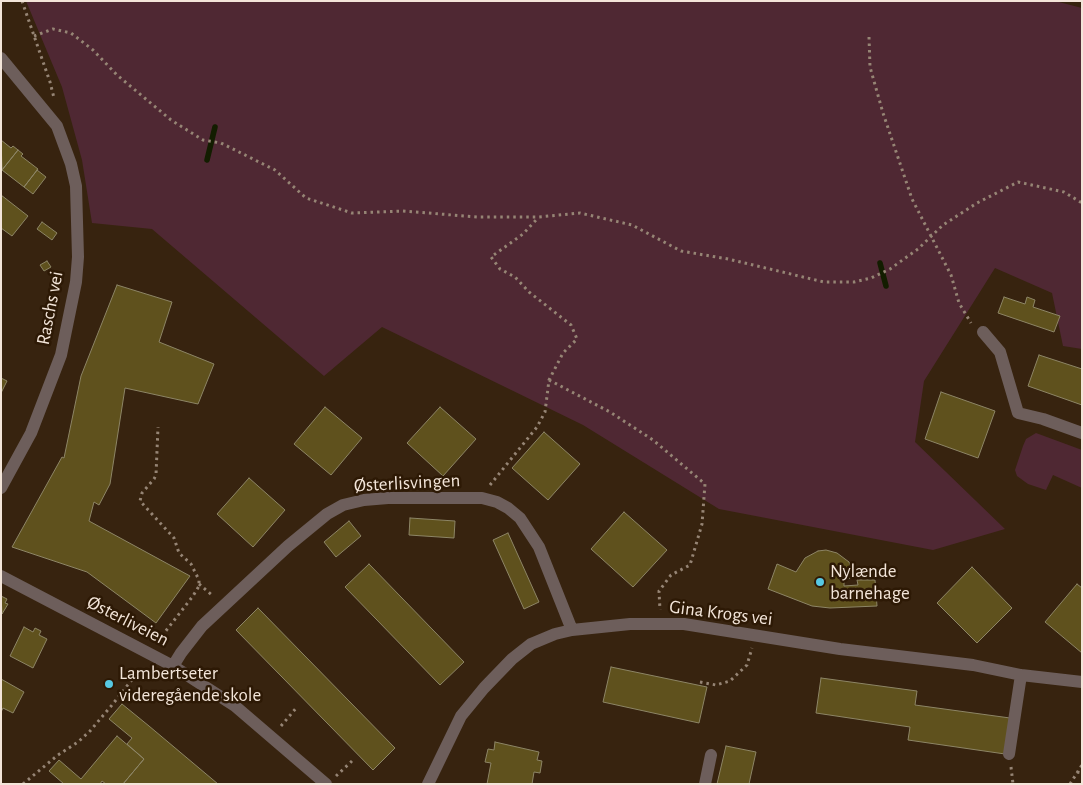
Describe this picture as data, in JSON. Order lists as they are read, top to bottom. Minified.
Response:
{"streets":{"street":["Raschs vei","Østerlisvingen","Gina Krogs vei","Østerliveien"]},"crossings":[["Østerlisvingen","Gina Krogs vei"],["Østerlisvingen","Østerliveien"]],"places":["Nylænde barnehage","Lambertseter videregående skole"]}
